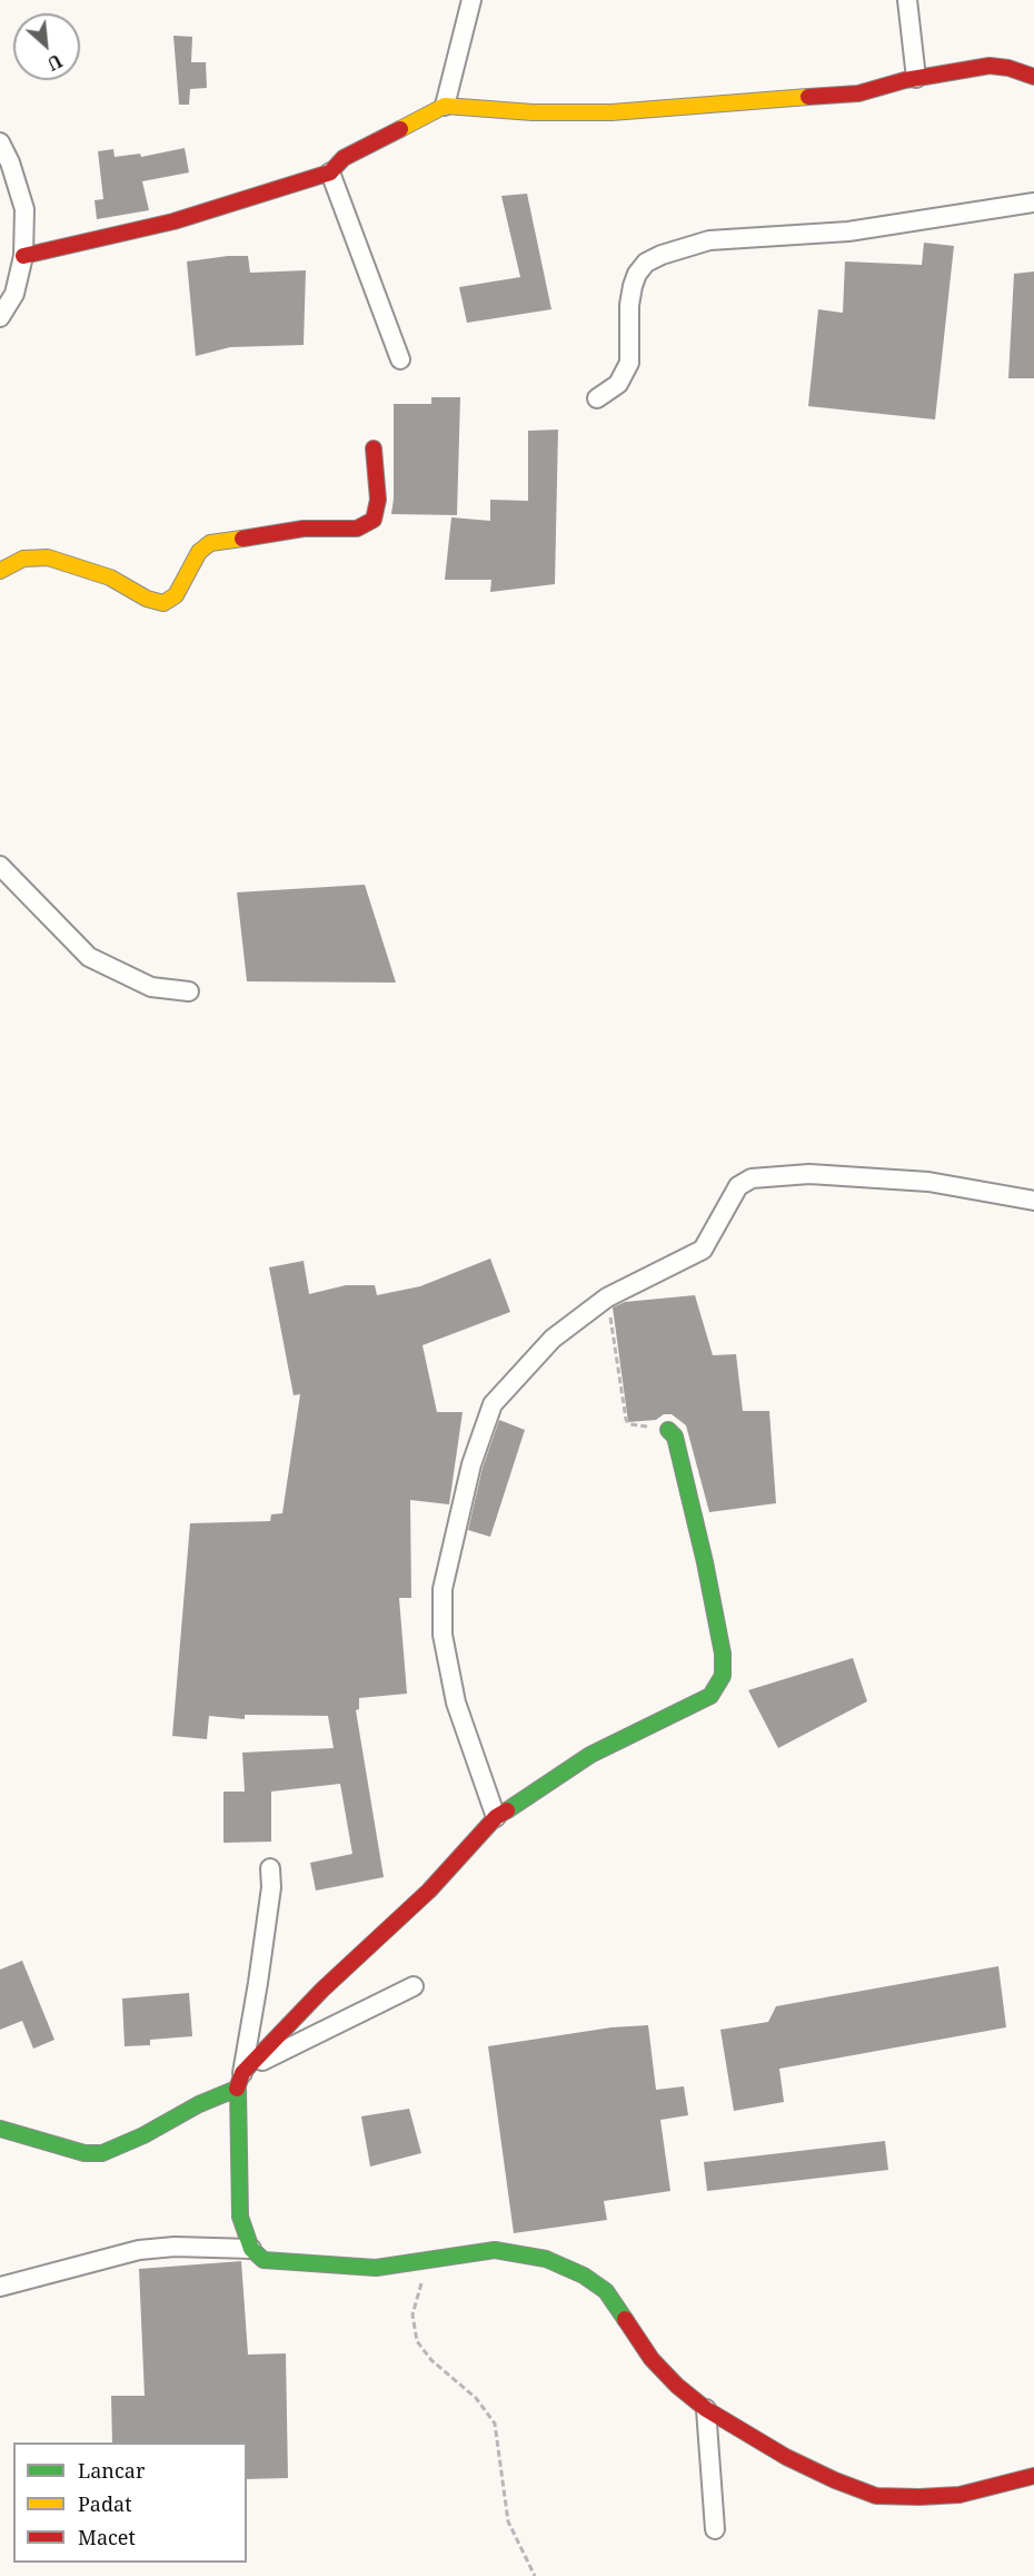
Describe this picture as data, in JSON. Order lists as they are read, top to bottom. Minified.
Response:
{"legend":["Lancar","Padat","Macet"],"north":"bottom right"}
